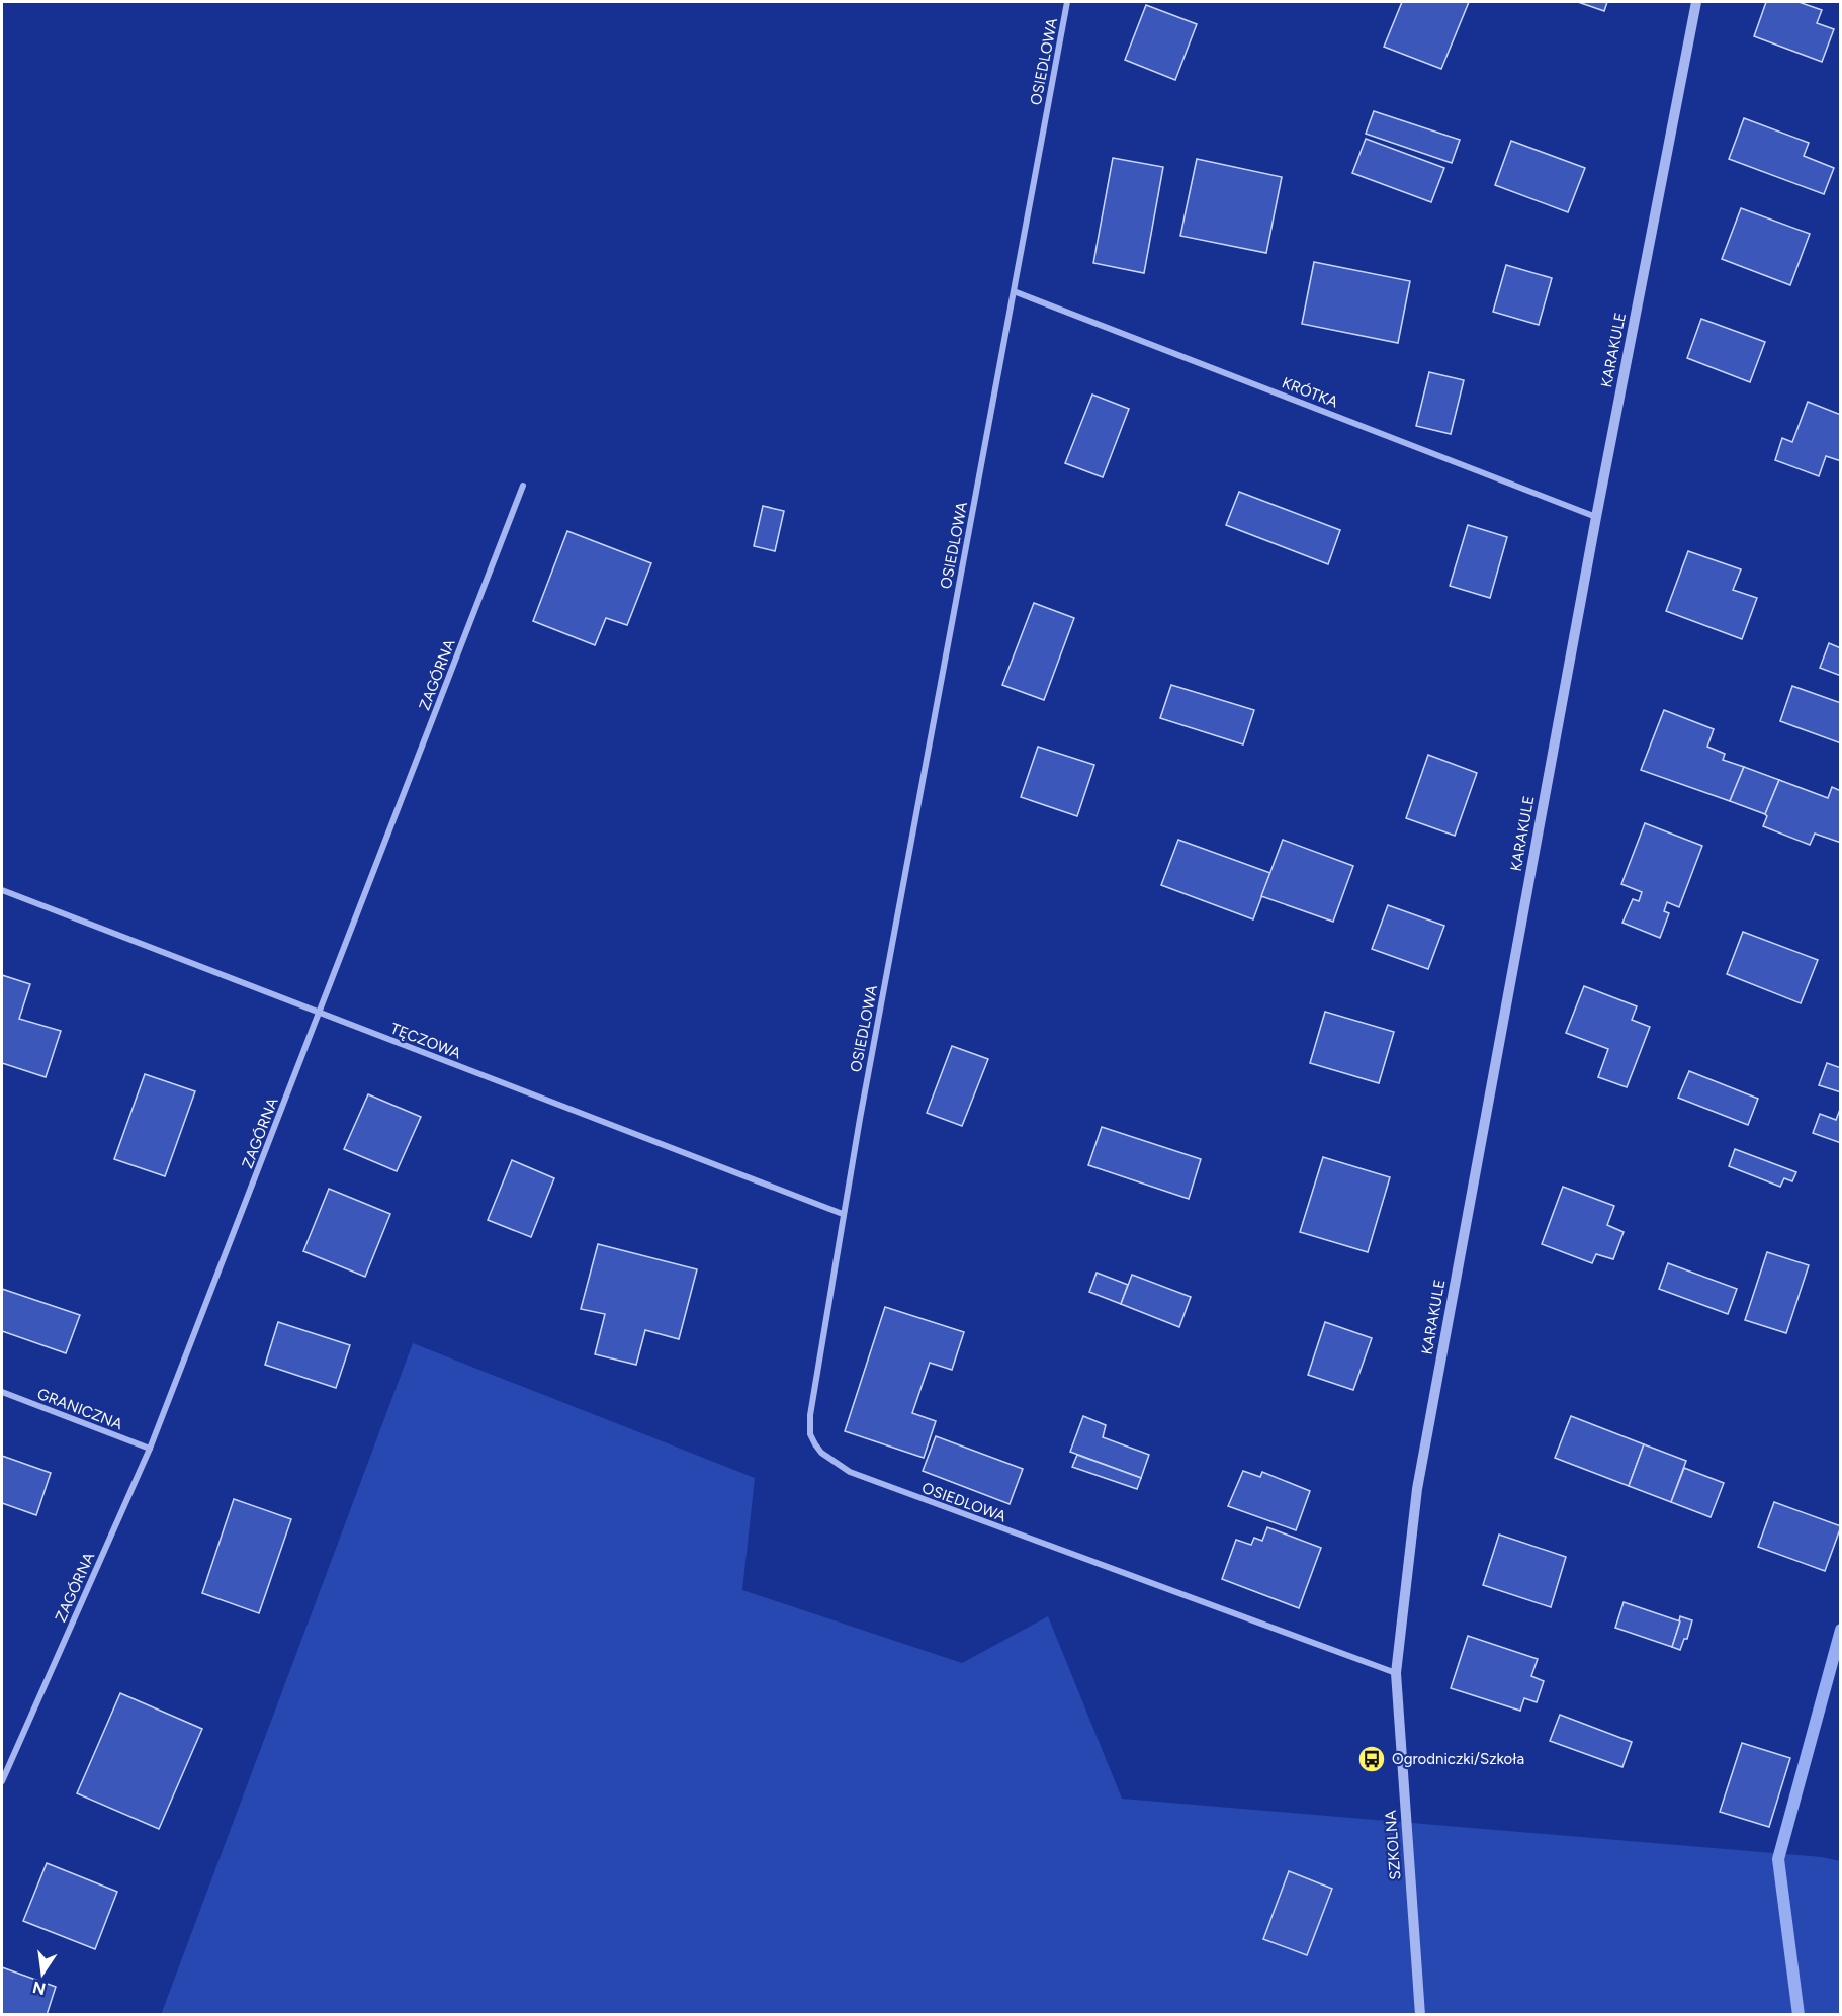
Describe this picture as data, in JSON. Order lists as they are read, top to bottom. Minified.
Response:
{"streets":{"street":["OSIEDLOWA","KARAKULE","KRÓTKA","ZAGÓRNA","TĘCZOWA","GRANICZNA","SZKOLNA"]},"crossings":[["OSIEDLOWA","KARAKULE"],["OSIEDLOWA","KRÓTKA"],["OSIEDLOWA","TĘCZOWA"],["OSIEDLOWA","SZKOLNA"],["KARAKULE","KRÓTKA"],["KARAKULE","SZKOLNA"],["ZAGÓRNA","TĘCZOWA"],["ZAGÓRNA","GRANICZNA"]],"places":{"bus stop":["Ogrodniczki/Szkoła"]},"north":"bottom"}
